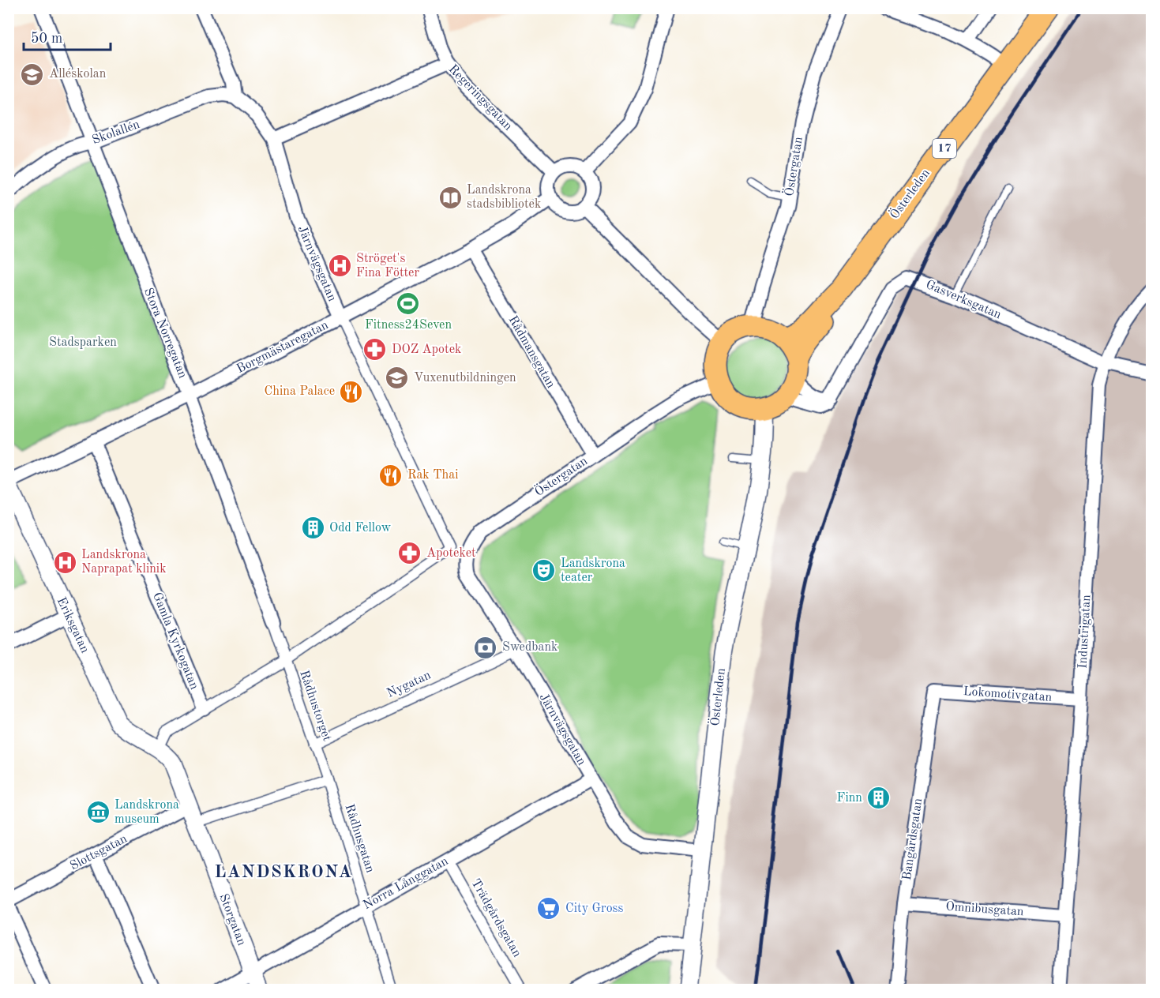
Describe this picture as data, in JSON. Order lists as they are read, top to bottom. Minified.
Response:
{"streets":{"main road":["17","Österleden"],"street":["Regeringsgatan","Skolallén","Östergatan","Järnvägsgatan","Gasverksgatan","Stora Norregatan","Borgmästaregatan","Rådmansgatan","Eriksgatan","Industrigatan","Gamla Kyrkogatan","Nygatan","Lokomotivgatan","Rådhustorget","Rådhusgatan","Bangårdsgatan","Slottsgatan","Norra Långgatan","Omnibusgatan","Trädgårdsgatan","Storgatan"]},"crossings":[["Regeringsgatan","Borgmästaregatan"],["Skolallén","Järnvägsgatan"],["Skolallén","Stora Norregatan"],["Östergatan","Österleden"],["Östergatan","Järnvägsgatan"],["Östergatan","Rådmansgatan"],["Österleden","Järnvägsgatan"],["Järnvägsgatan","Stora Norregatan"],["Järnvägsgatan","Borgmästaregatan"],["Järnvägsgatan","Nygatan"],["Järnvägsgatan","Rådhustorget"],["Järnvägsgatan","Norra Långgatan"],["Gasverksgatan","Industrigatan"],["Stora Norregatan","Borgmästaregatan"],["Stora Norregatan","Rådhustorget"],["Borgmästaregatan","Rådmansgatan"],["Borgmästaregatan","Eriksgatan"],["Borgmästaregatan","Gamla Kyrkogatan"],["Eriksgatan","Rådhustorget"],["Eriksgatan","Storgatan"],["Industrigatan","Lokomotivgatan"],["Industrigatan","Omnibusgatan"],["Gamla Kyrkogatan","Rådhustorget"],["Nygatan","Rådhustorget"],["Lokomotivgatan","Bangårdsgatan"],["Rådhustorget","Rådhusgatan"],["Rådhustorget","Storgatan"],["Rådhusgatan","Norra Långgatan"],["Bangårdsgatan","Omnibusgatan"],["Slottsgatan","Storgatan"],["Norra Långgatan","Trädgårdsgatan"],["Norra Långgatan","Storgatan"]],"districts":["LANDSKRONA"],"parks":["Stadsparken"],"places":{"school or university":["Alléskolan","Vuxenutbildningen"],"library":["Landskrona stadsbibliotek"],"hospital":["Ströget's Fina Fötter","Landskrona Naprapat klinik"],"sports":["Fitness24Seven"],"pharmacy":["DOZ Apotek","Apoteket"],"restaurant":["China Palace","Rak Thai"],"building":["Odd Fellow","Finn"],"theatre":["Landskrona teater"],"bank":["Swedbank"],"museum":["Landskrona museum"],"supermarket":["City Gross"]},"scale_bar":"50 m"}
